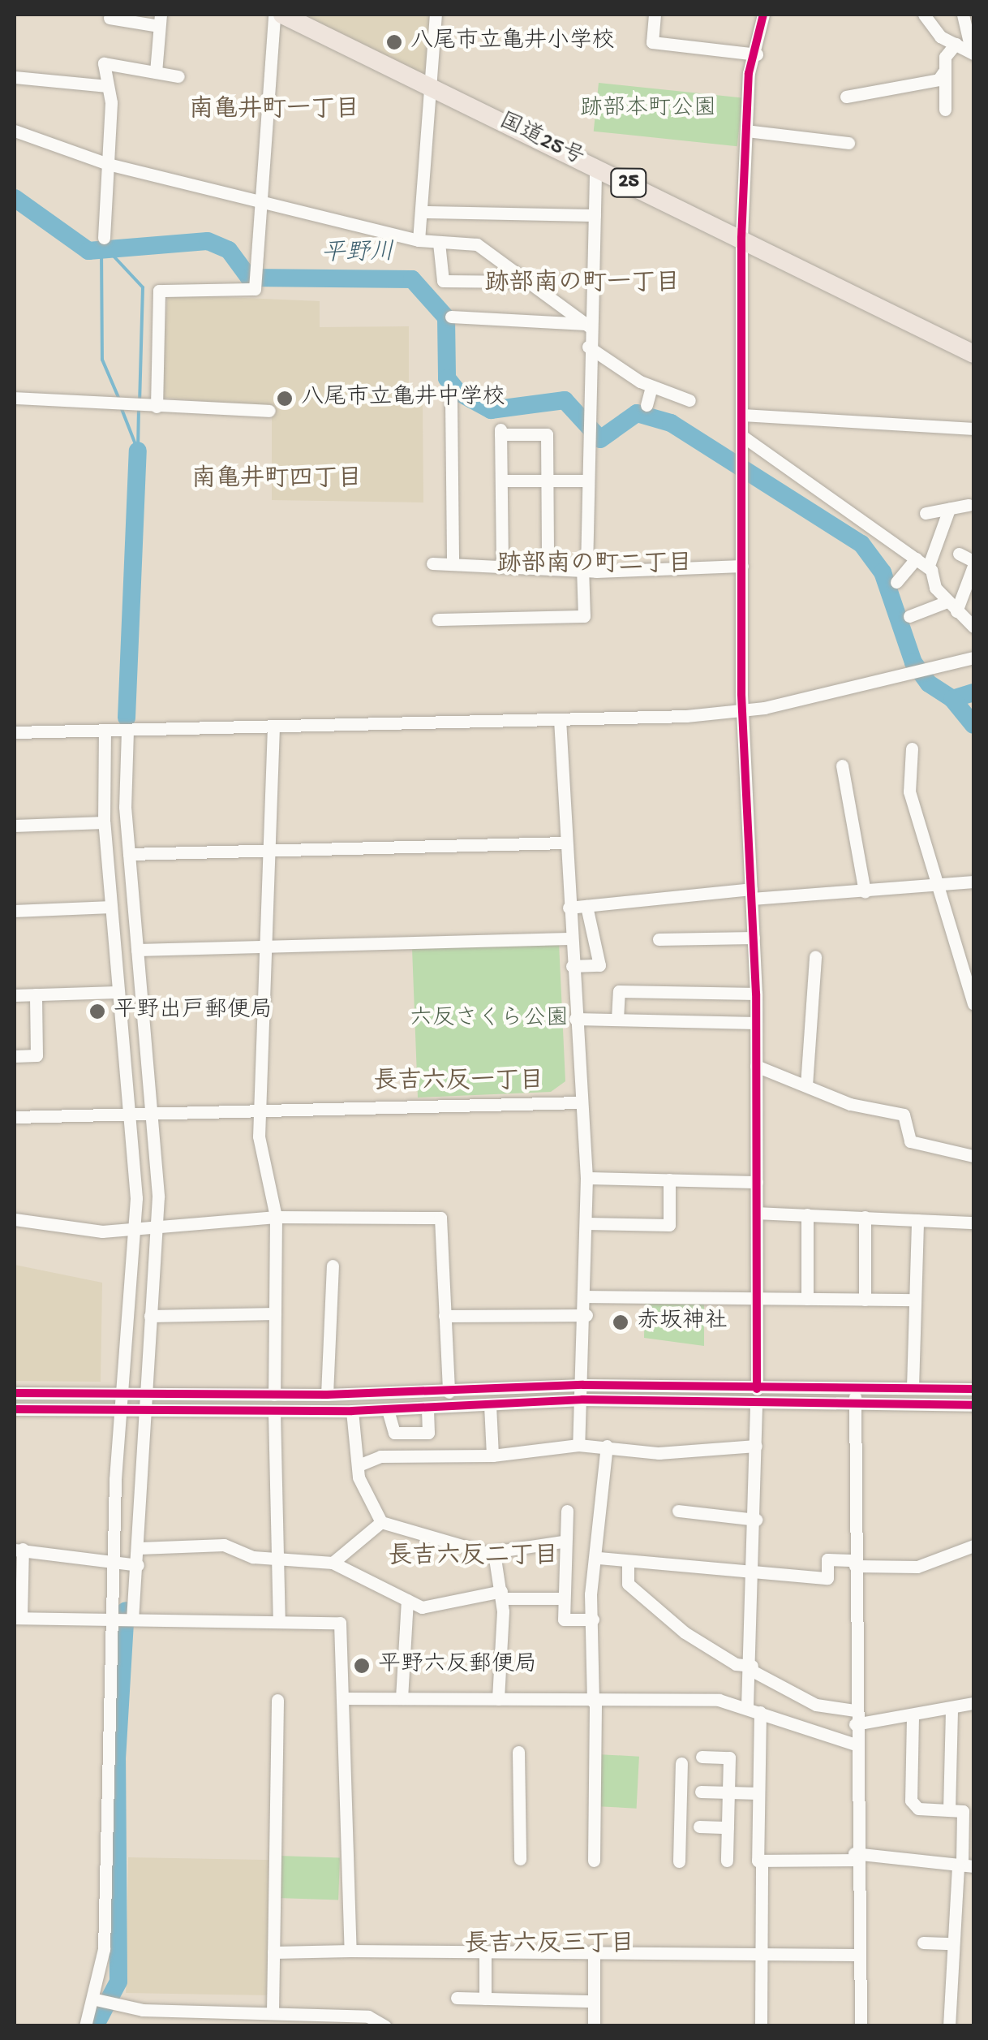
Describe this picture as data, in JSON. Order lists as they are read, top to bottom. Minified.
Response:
{"streets":{"highway":["国道25号","25"]},"districts":["南亀井町一丁目","跡部南の町一丁目","南亀井町四丁目","跡部南の町二丁目","長吉六反一丁目","長吉六反二丁目","長吉六反三丁目"],"water":["平野川"],"parks":["跡部本町公園","六反さくら公園"],"places":["八尾市立亀井小学校","八尾市立亀井中学校","平野出戸郵便局","赤坂神社","平野六反郵便局"]}
